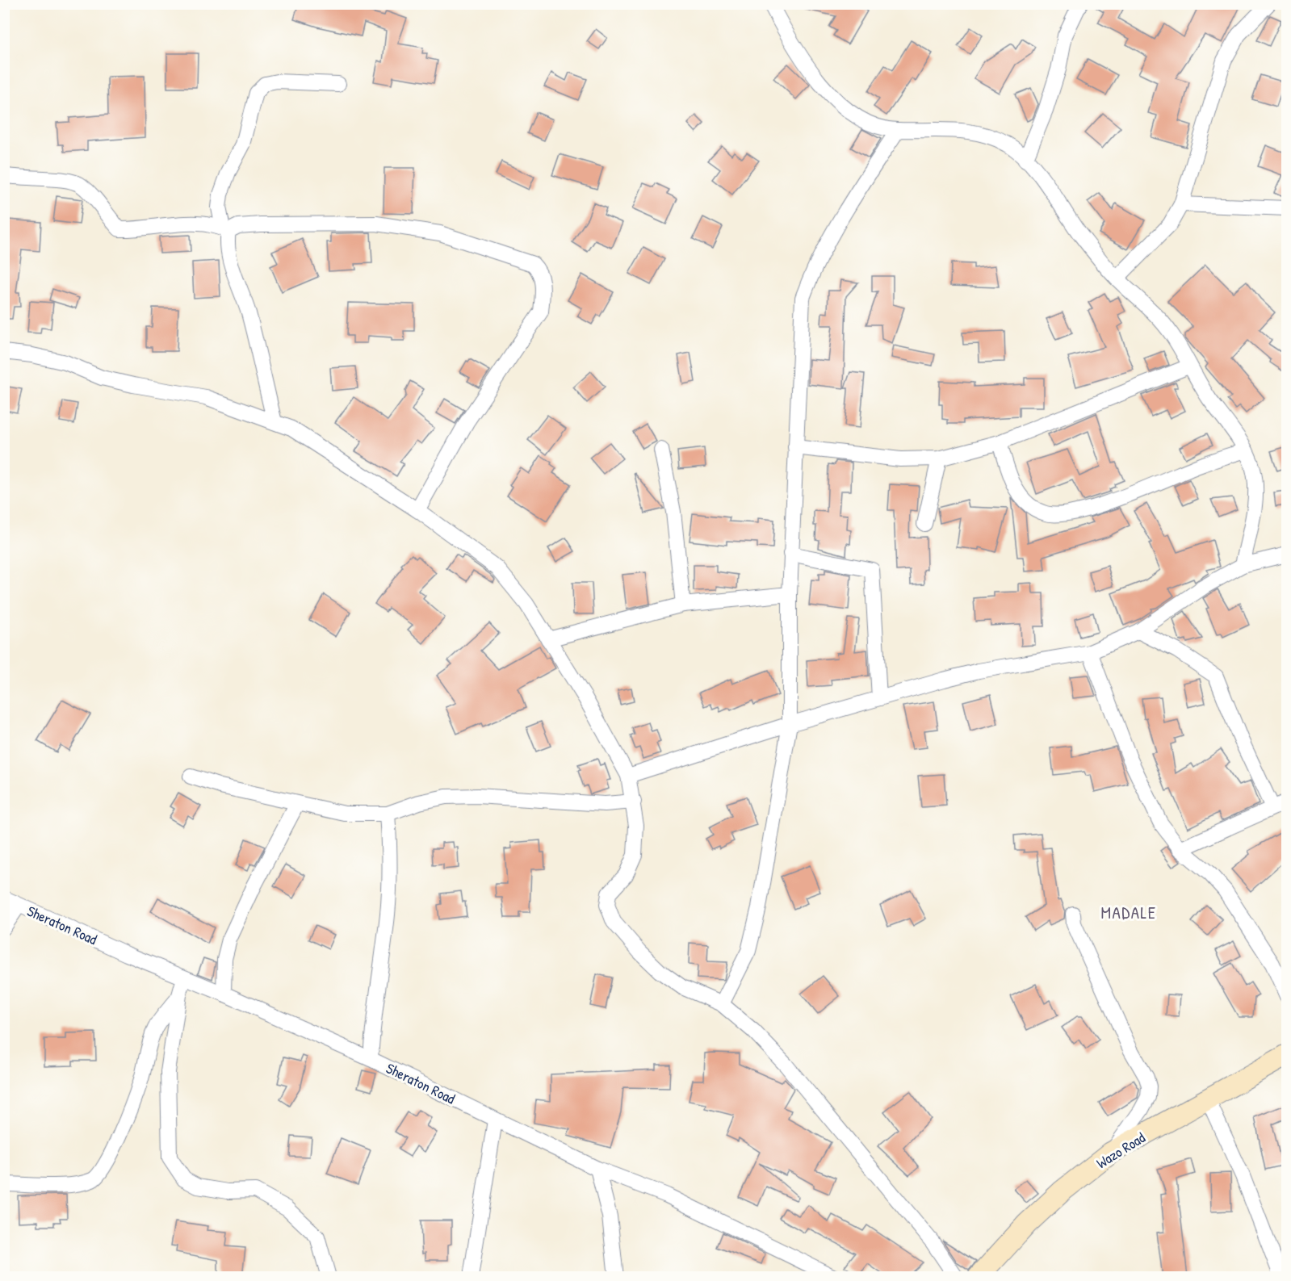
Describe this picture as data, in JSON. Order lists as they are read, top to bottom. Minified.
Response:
{"streets":{"main road":["Wazo Road"],"street":["Sheraton Road"]},"districts":["MADALE"]}
